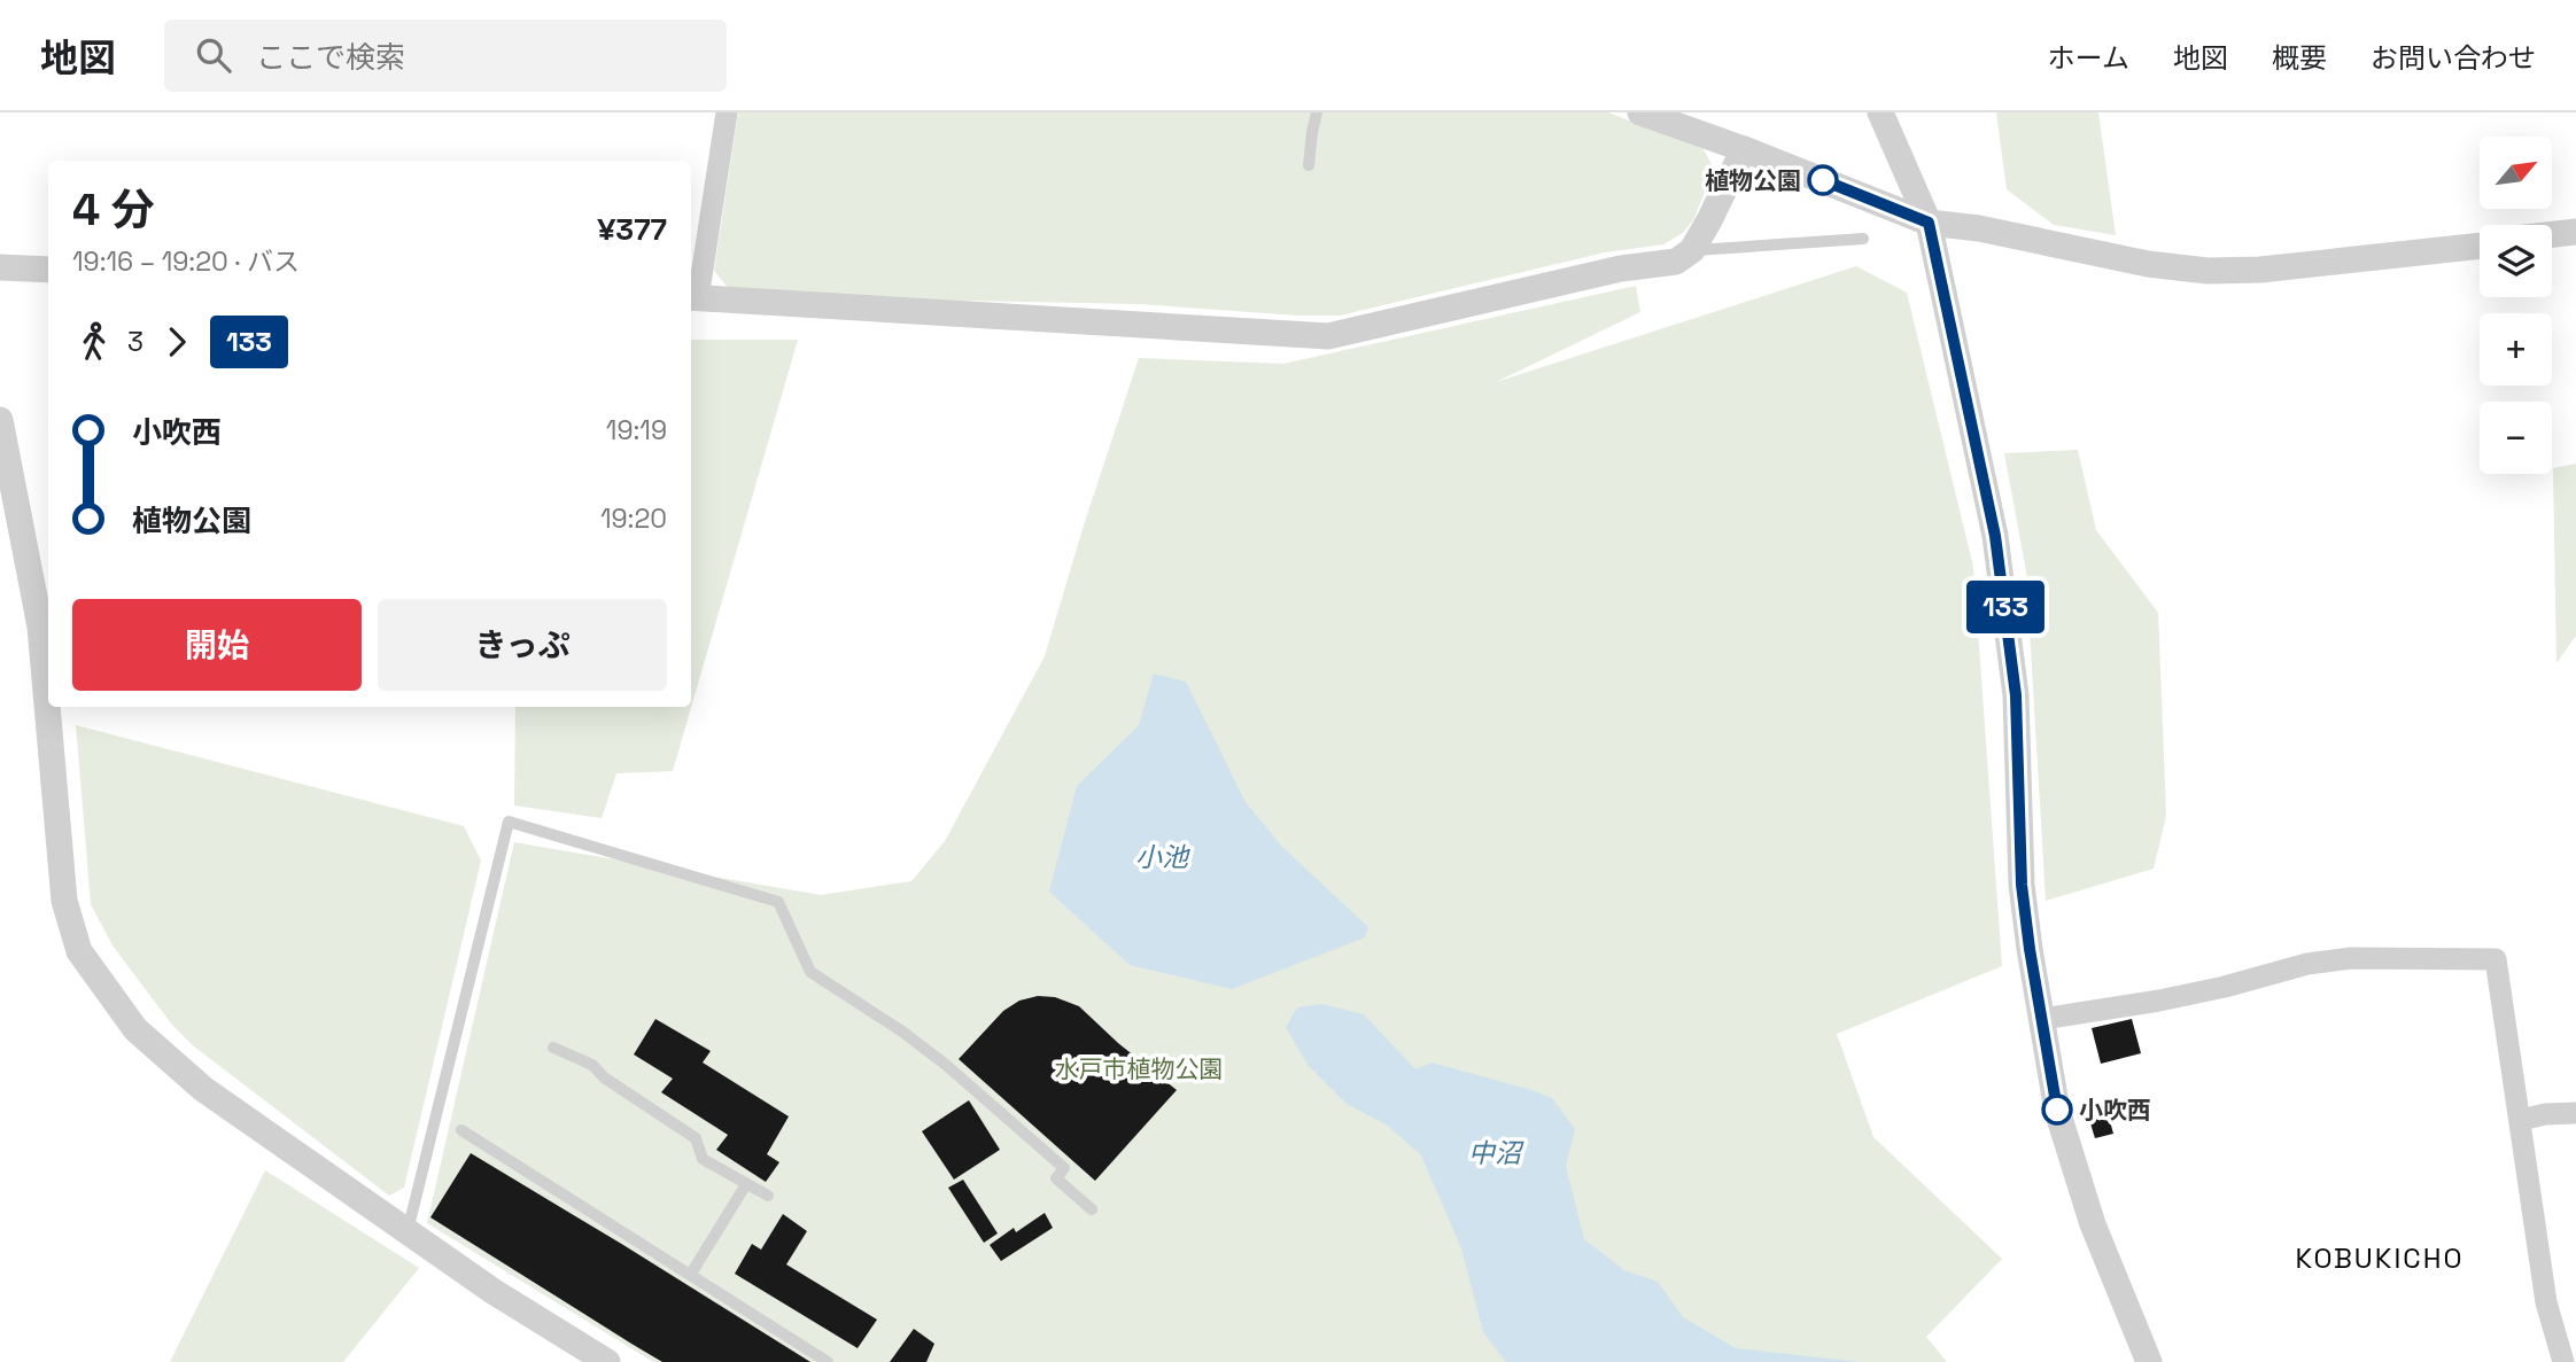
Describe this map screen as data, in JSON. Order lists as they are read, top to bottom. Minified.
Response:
{"districts":["KOBUKICHO"],"water":["小池","中沼"],"parks":["水戸市植物公園"],"places":["植物公園","小吹西"],"lines":["bus line 133"],"north":"top right","page":{"header":"地図","search":"ここで検索","nav":["ホーム","地図","概要","お問い合わせ"],"on_map":"133","map_buttons":["+","−"],"heading":["4 分","19:16 – 19:20 · バス","¥377"],"legs":["3","133"],"list":[{"name":"小吹西","value":"19:19"},{"name":"植物公園","value":"19:20"}],"buttons":["開始","きっぷ"]}}
